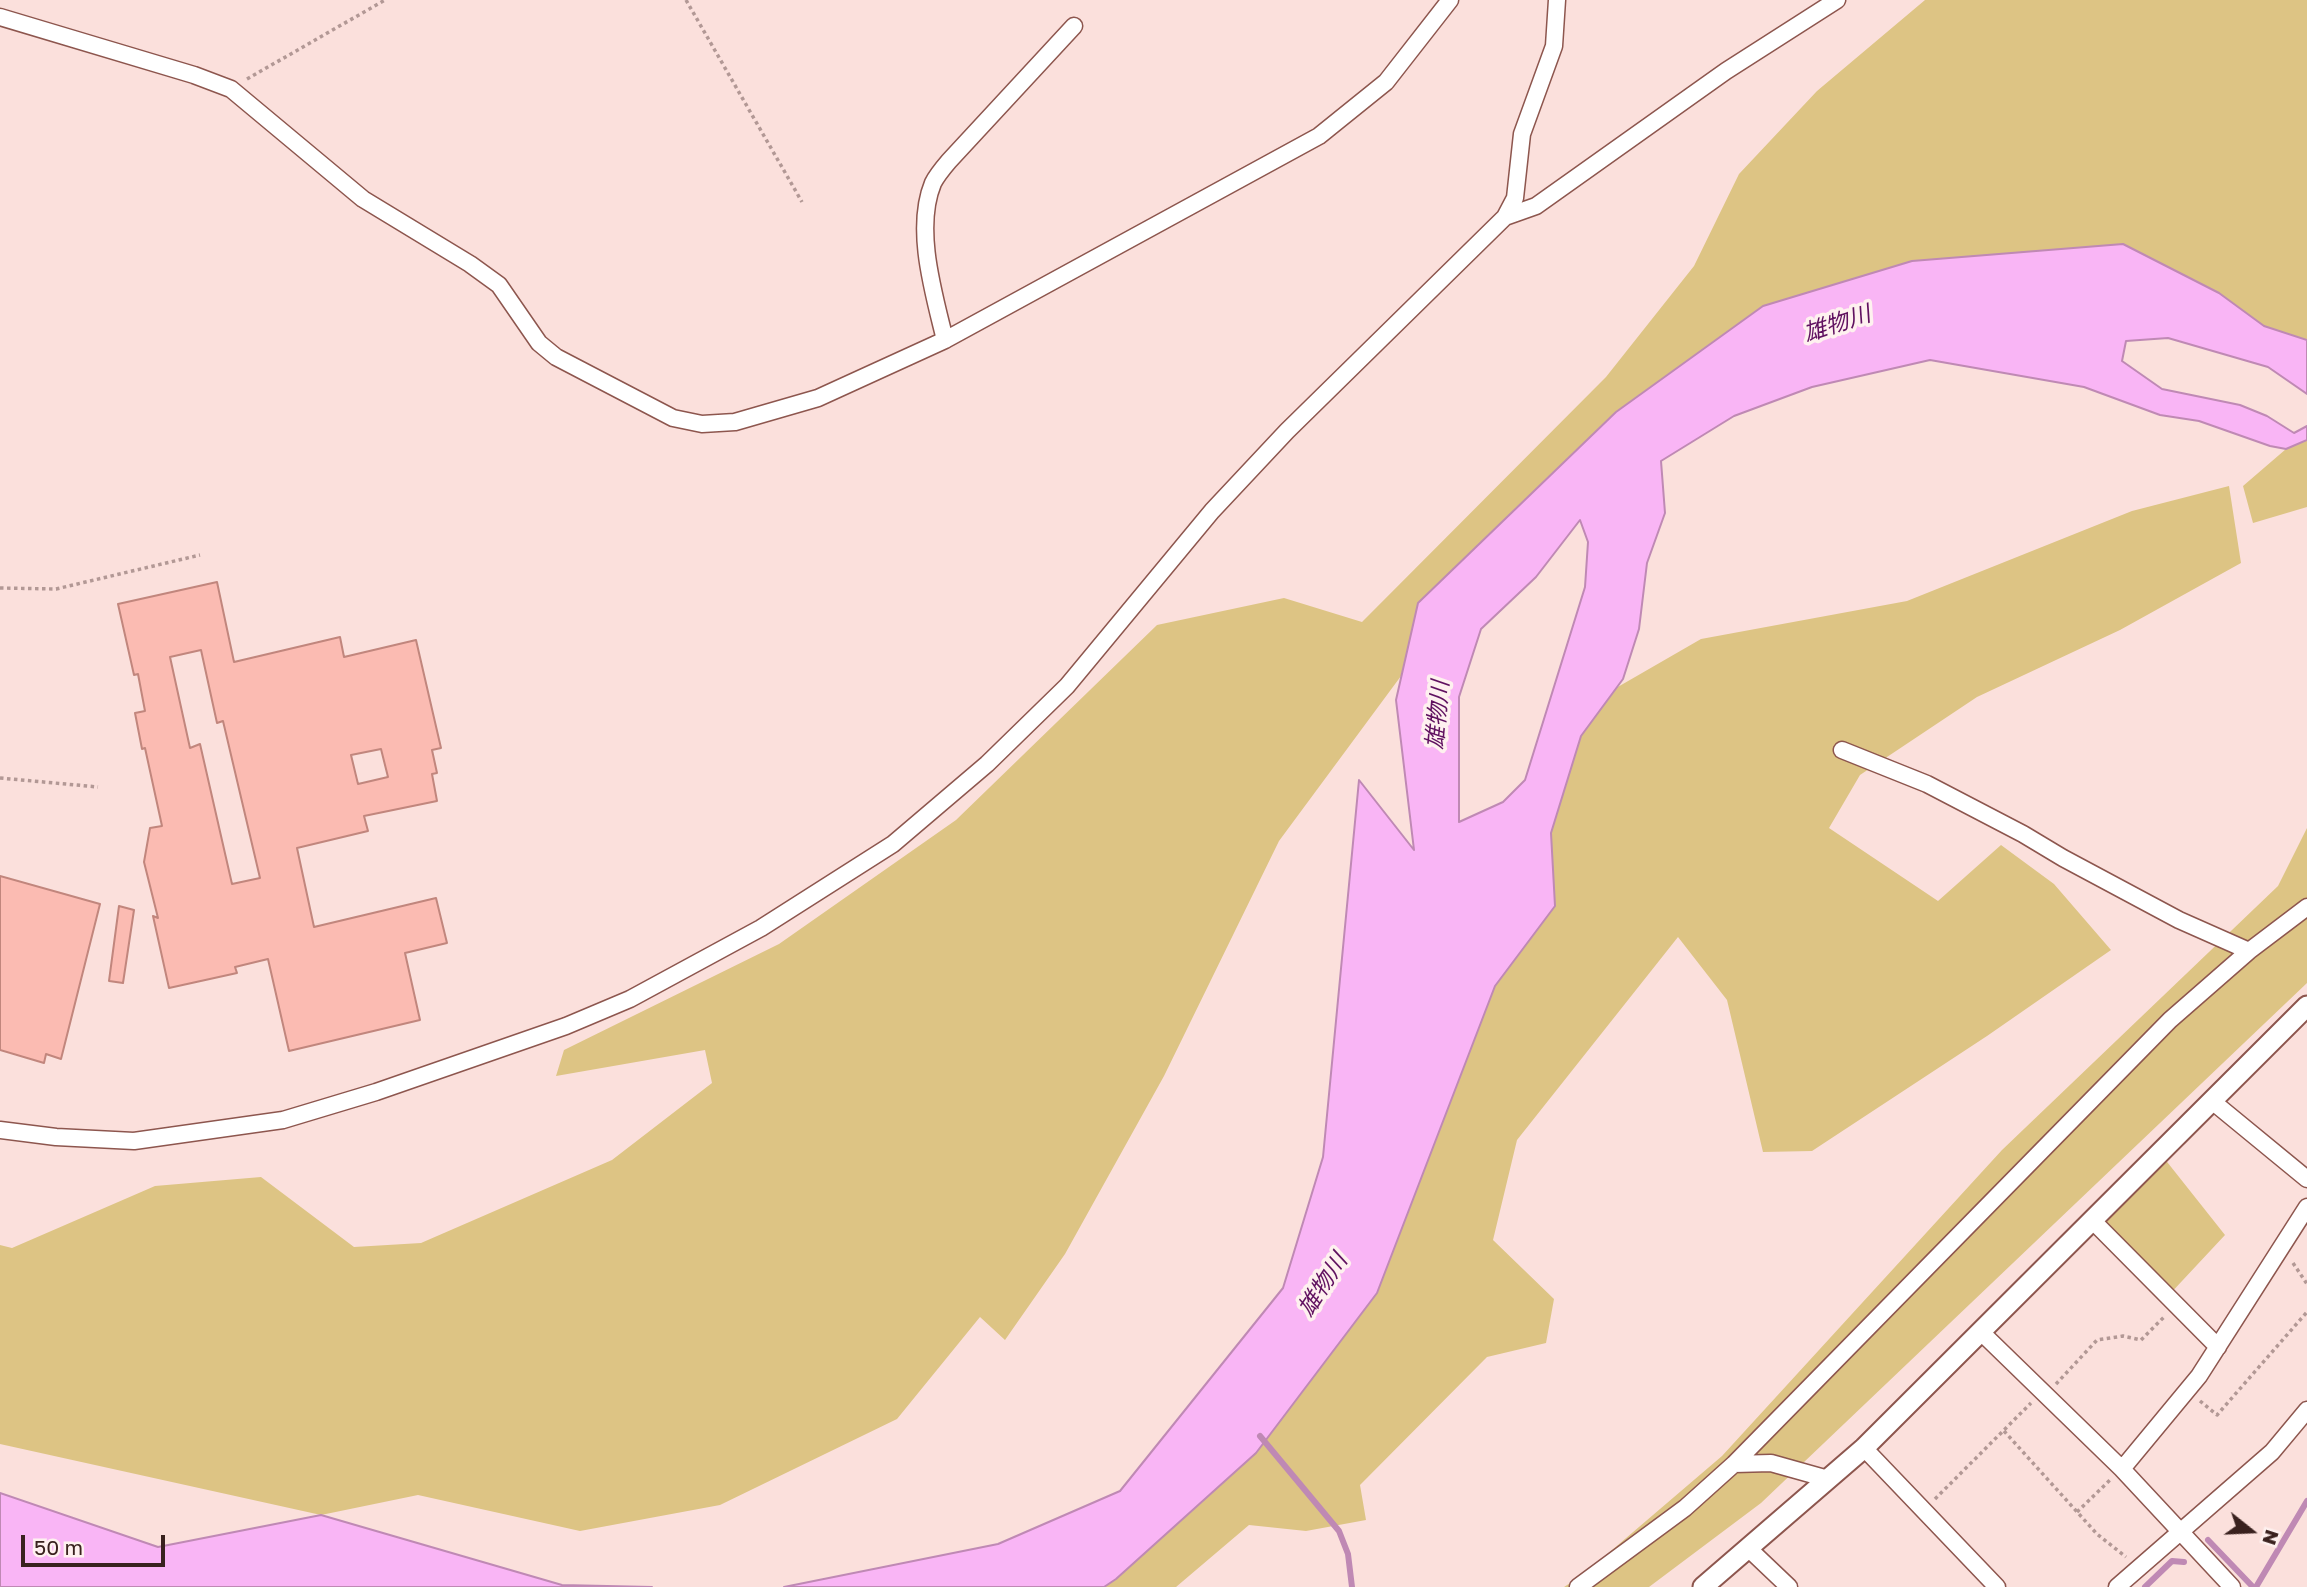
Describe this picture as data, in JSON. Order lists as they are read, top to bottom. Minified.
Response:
{"water":["雄物川"],"scale_bar":"50 m","north":"right"}
